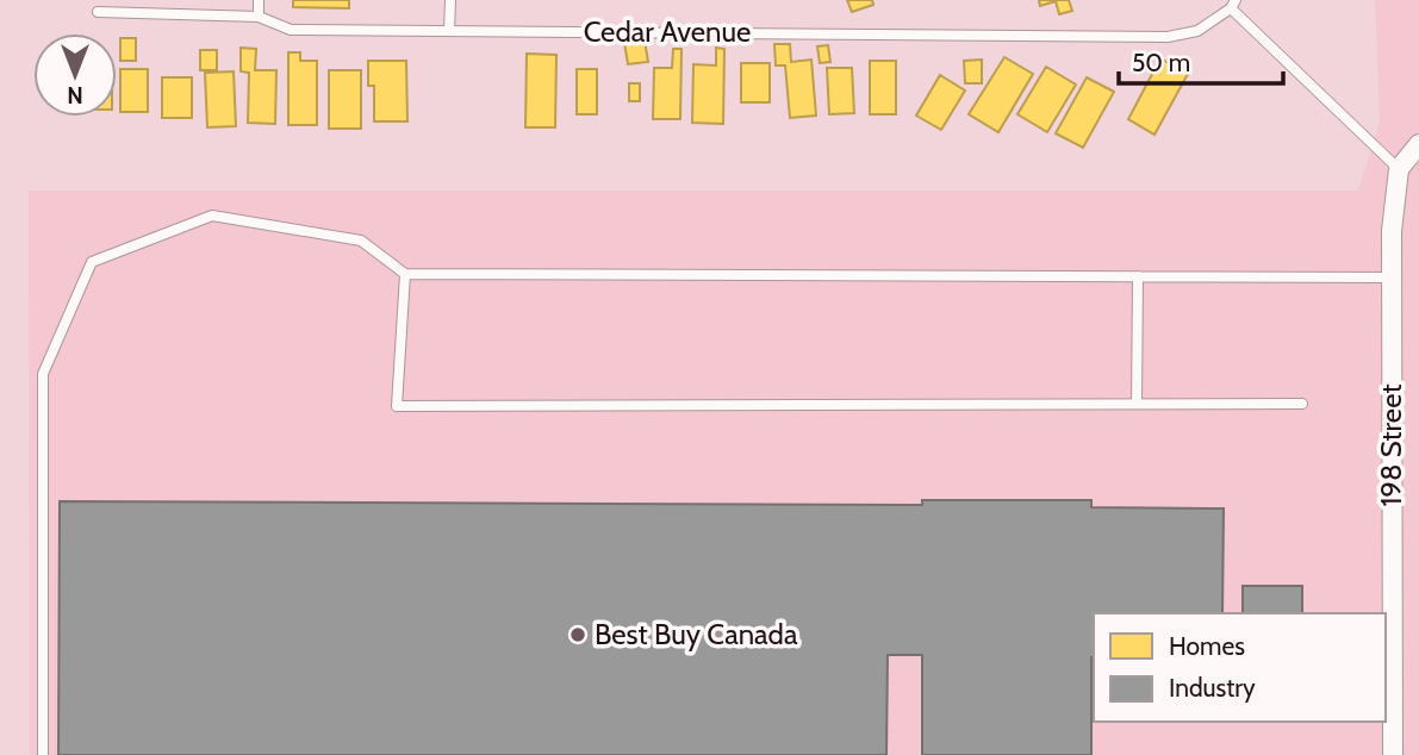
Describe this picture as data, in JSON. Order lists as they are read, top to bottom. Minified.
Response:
{"streets":{"street":["198 Street"],"lane":["Cedar Avenue"]},"places":["Best Buy Canada"],"legend":["Homes","Industry"],"scale_bar":"50 m","north":"bottom"}
